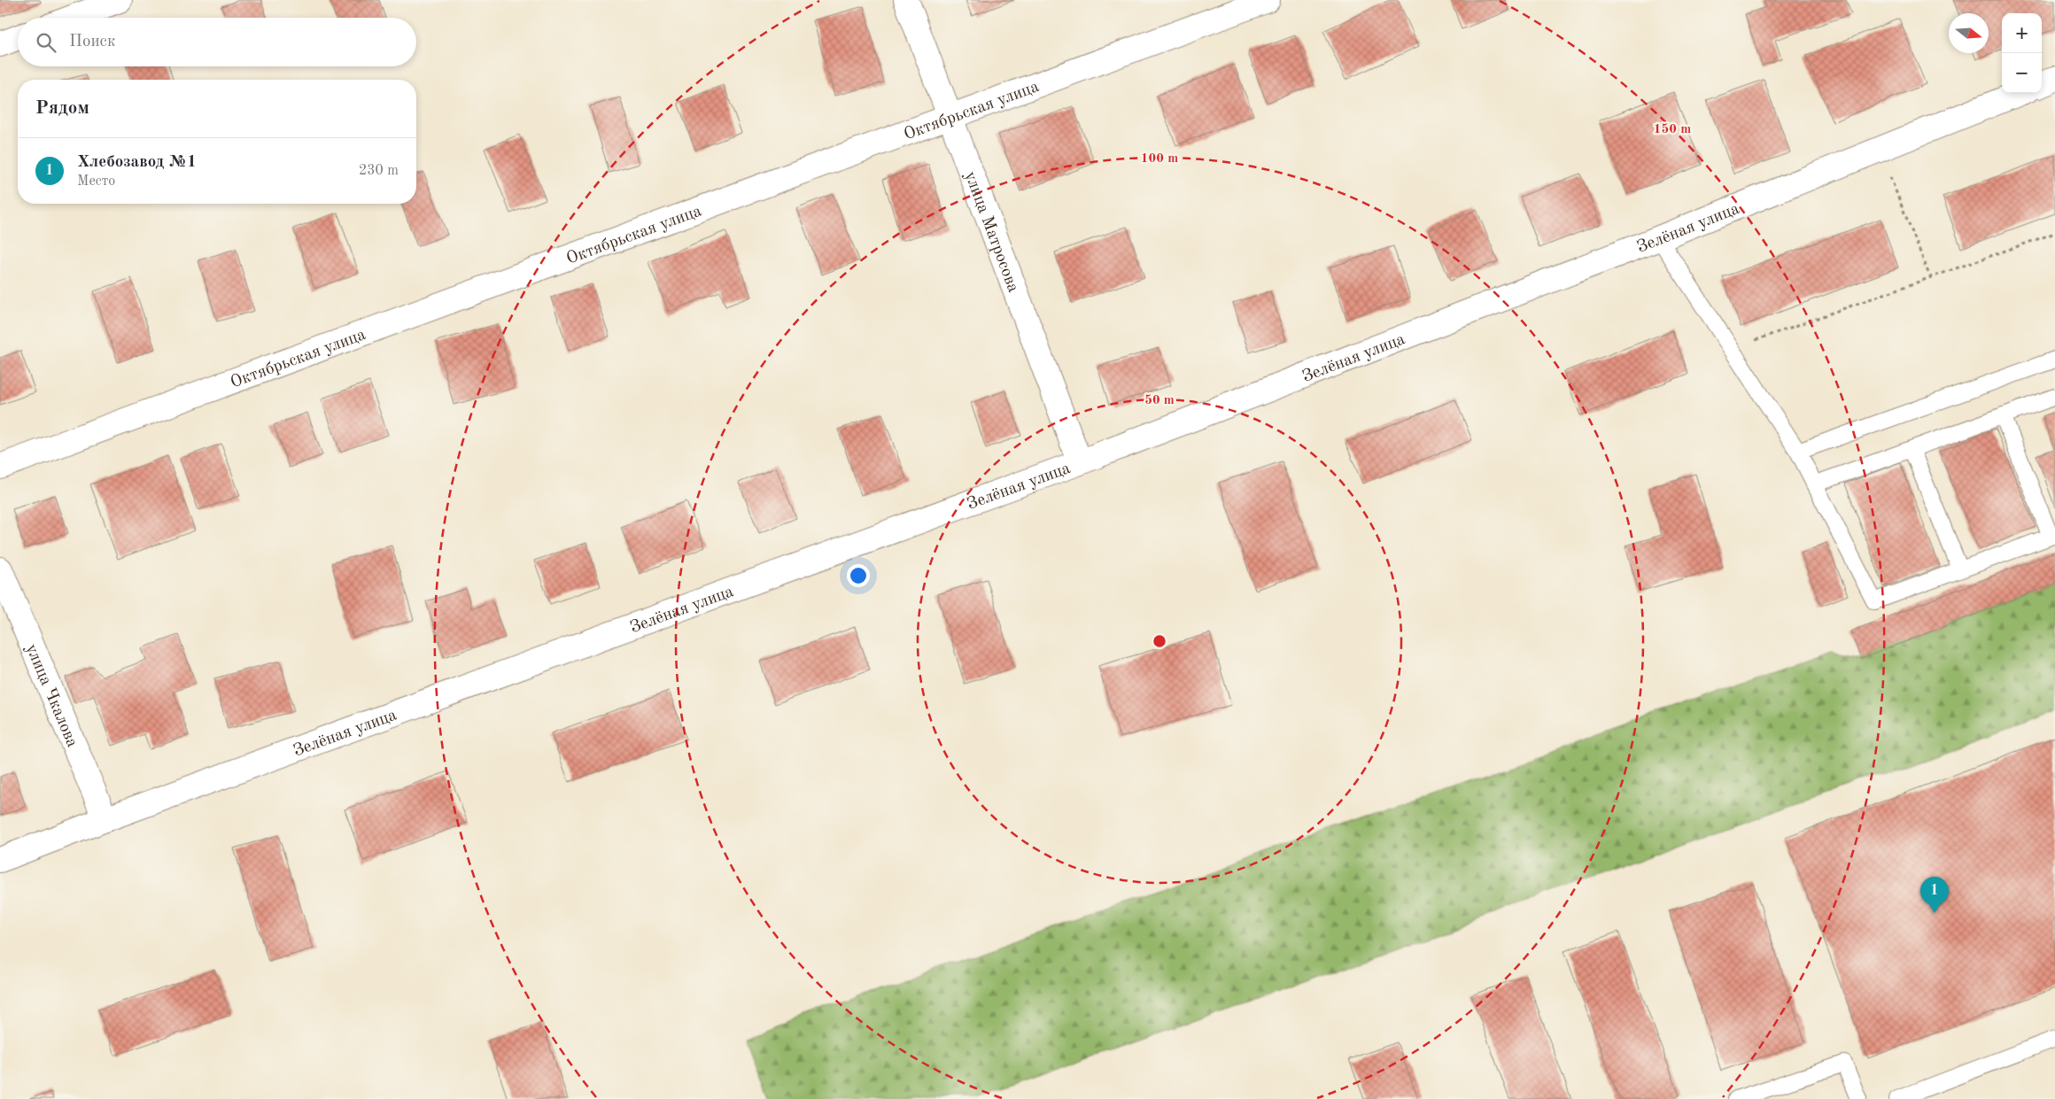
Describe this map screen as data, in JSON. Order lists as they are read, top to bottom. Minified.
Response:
{"streets":{"street":["Октябрьская улица","Зелёная улица","улица Матросова","улица Чкалова"]},"crossings":[["Октябрьская улица","улица Матросова"],["Зелёная улица","улица Матросова"],["Зелёная улица","улица Чкалова"]],"north":"right","page":{"map_buttons":["+","−"],"search":"Поиск","heading":"Рядом","list":[{"mark":"1","name":"Хлебозавод №1","note":"Место","value":"230 m"}],"pins":"1"},"rings":["150 m","100 m","50 m"]}
